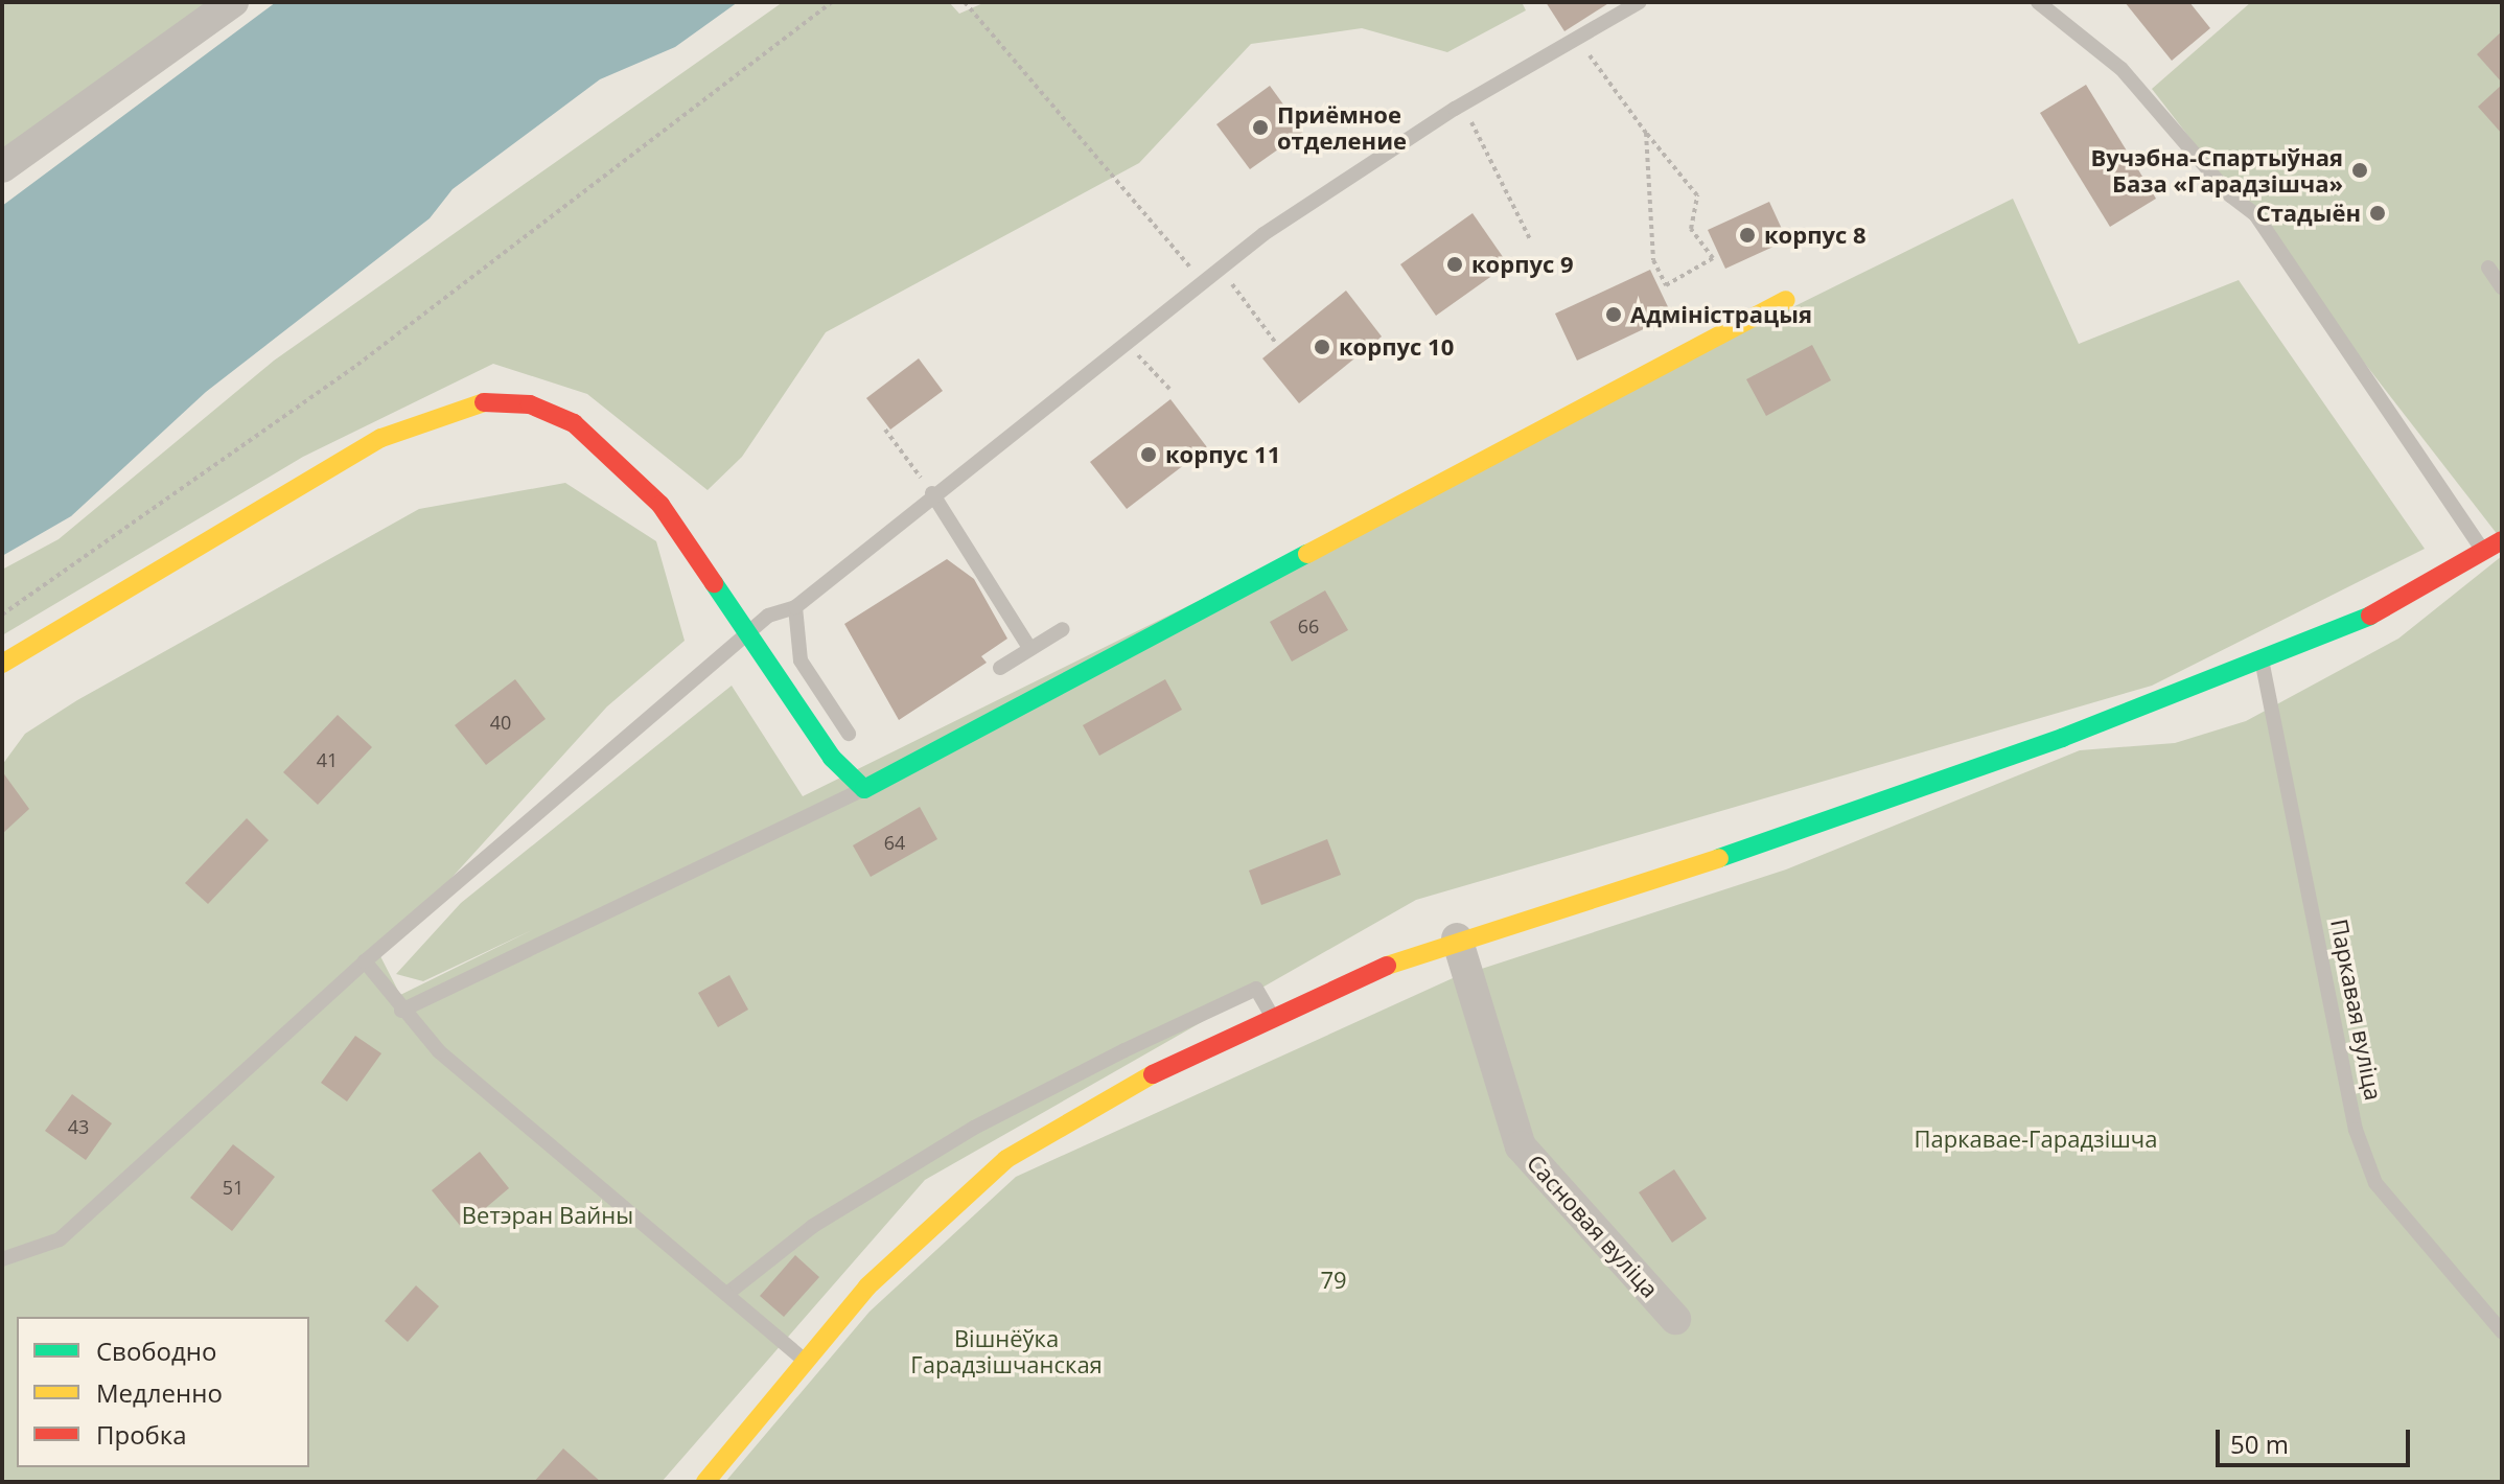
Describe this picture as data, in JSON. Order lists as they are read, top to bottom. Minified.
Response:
{"streets":{"street":["Сасновая вуліца"],"lane":["Паркавая вуліца"]},"parks":["Паркавае-Гарадзішча","Ветэран Вайны","79","Вішнёўка Гарадзішчанская"],"places":["Приёмное отделение","Вучэбна-Спартыўная База «Гарадзішча»","Стадыён","корпус 8","корпус 9","Адміністрацыя","корпус 10","корпус 11"],"house_numbers":["66","40","41","64","43","51"],"legend":["Свободно","Медленно","Пробка"],"scale_bar":"50 m"}
